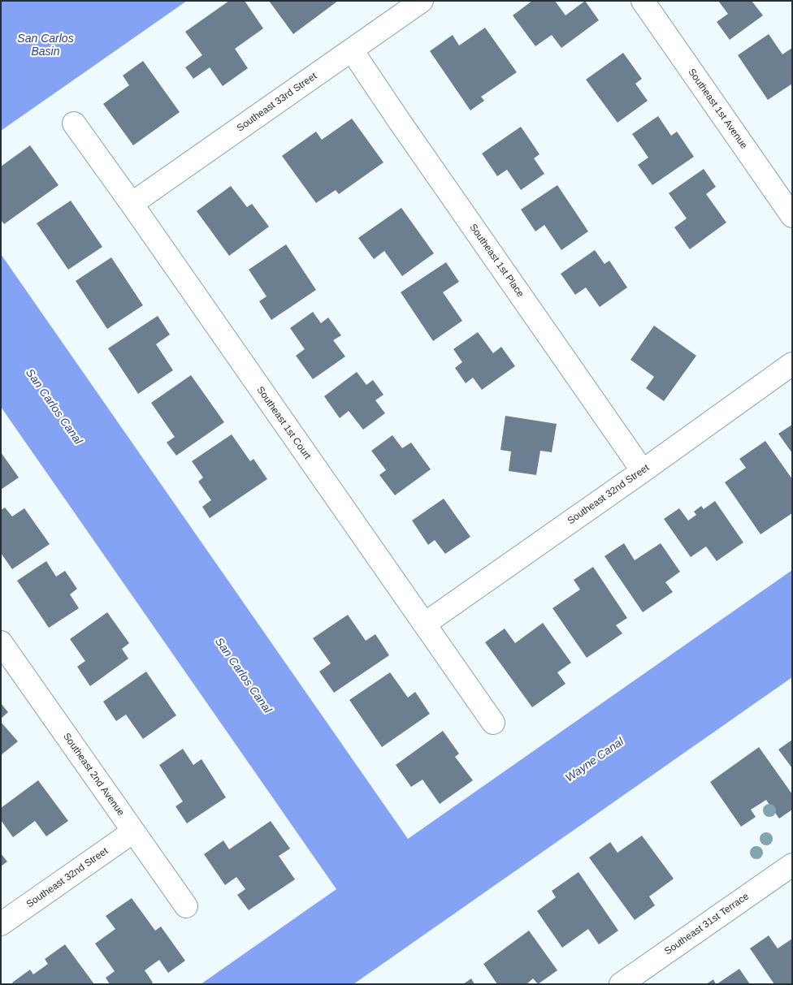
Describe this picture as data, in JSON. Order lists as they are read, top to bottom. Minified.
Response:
{"streets":{"street":["Southeast 33rd Street","Southeast 1st Avenue","Southeast 1st Place","Southeast 1st Court","Southeast 32nd Street","Southeast 2nd Avenue","Southeast 31st Terrace"]},"crossings":[["Southeast 33rd Street","Southeast 1st Place"],["Southeast 33rd Street","Southeast 1st Court"],["Southeast 1st Place","Southeast 32nd Street"],["Southeast 1st Court","Southeast 32nd Street"],["Southeast 32nd Street","Southeast 2nd Avenue"]],"water":["San Carlos Basin","San Carlos Canal","Wayne Canal"]}
